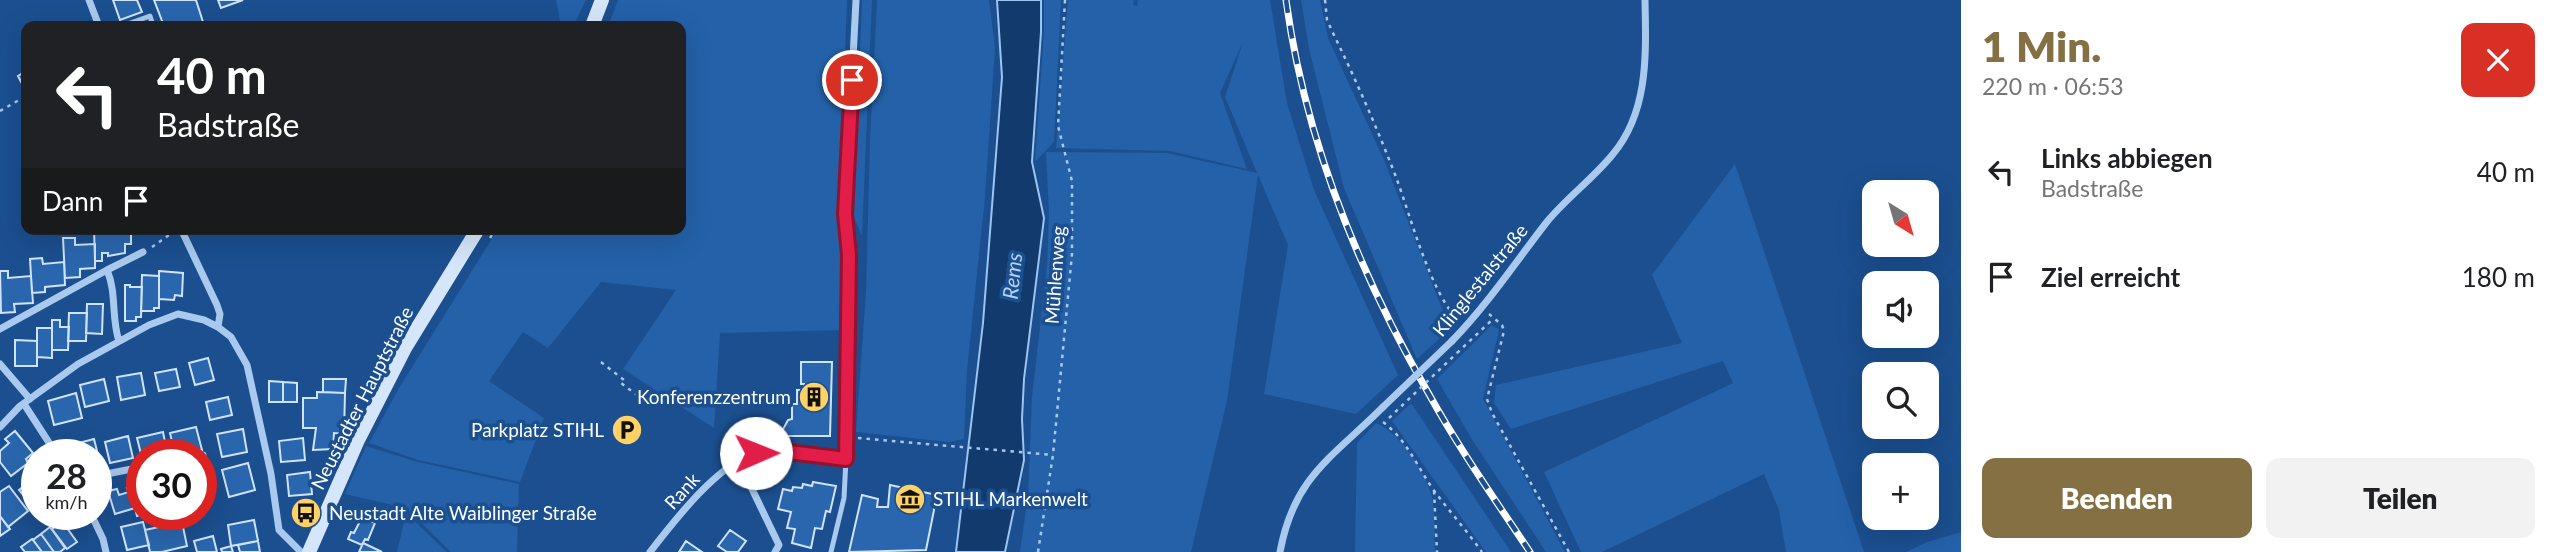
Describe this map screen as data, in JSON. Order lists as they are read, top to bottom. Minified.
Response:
{"streets":{"street":["Klinglestalstraße","Neustadter Hauptstraße","Rank"],"path":["Mühlenweg"]},"water":["Rems"],"places":{"building":["Konferenzzentrum"],"parking":["Parkplatz STIHL"],"museum":["STIHL Markenwelt"],"bus stop":["Neustadt Alte Waiblinger Straße"]},"north":"bottom right","page":{"heading":["1 Min.","220 m · 06:53"],"turn":["40 m","Badstraße"],"list":[{"name":"Links abbiegen","note":"Badstraße","value":"40 m"},{"name":"Ziel erreicht","value":"180 m"}],"then":"Dann","map_buttons":"+","speed":"28 km/h","limit":"30","buttons":["Beenden","Teilen"]}}
